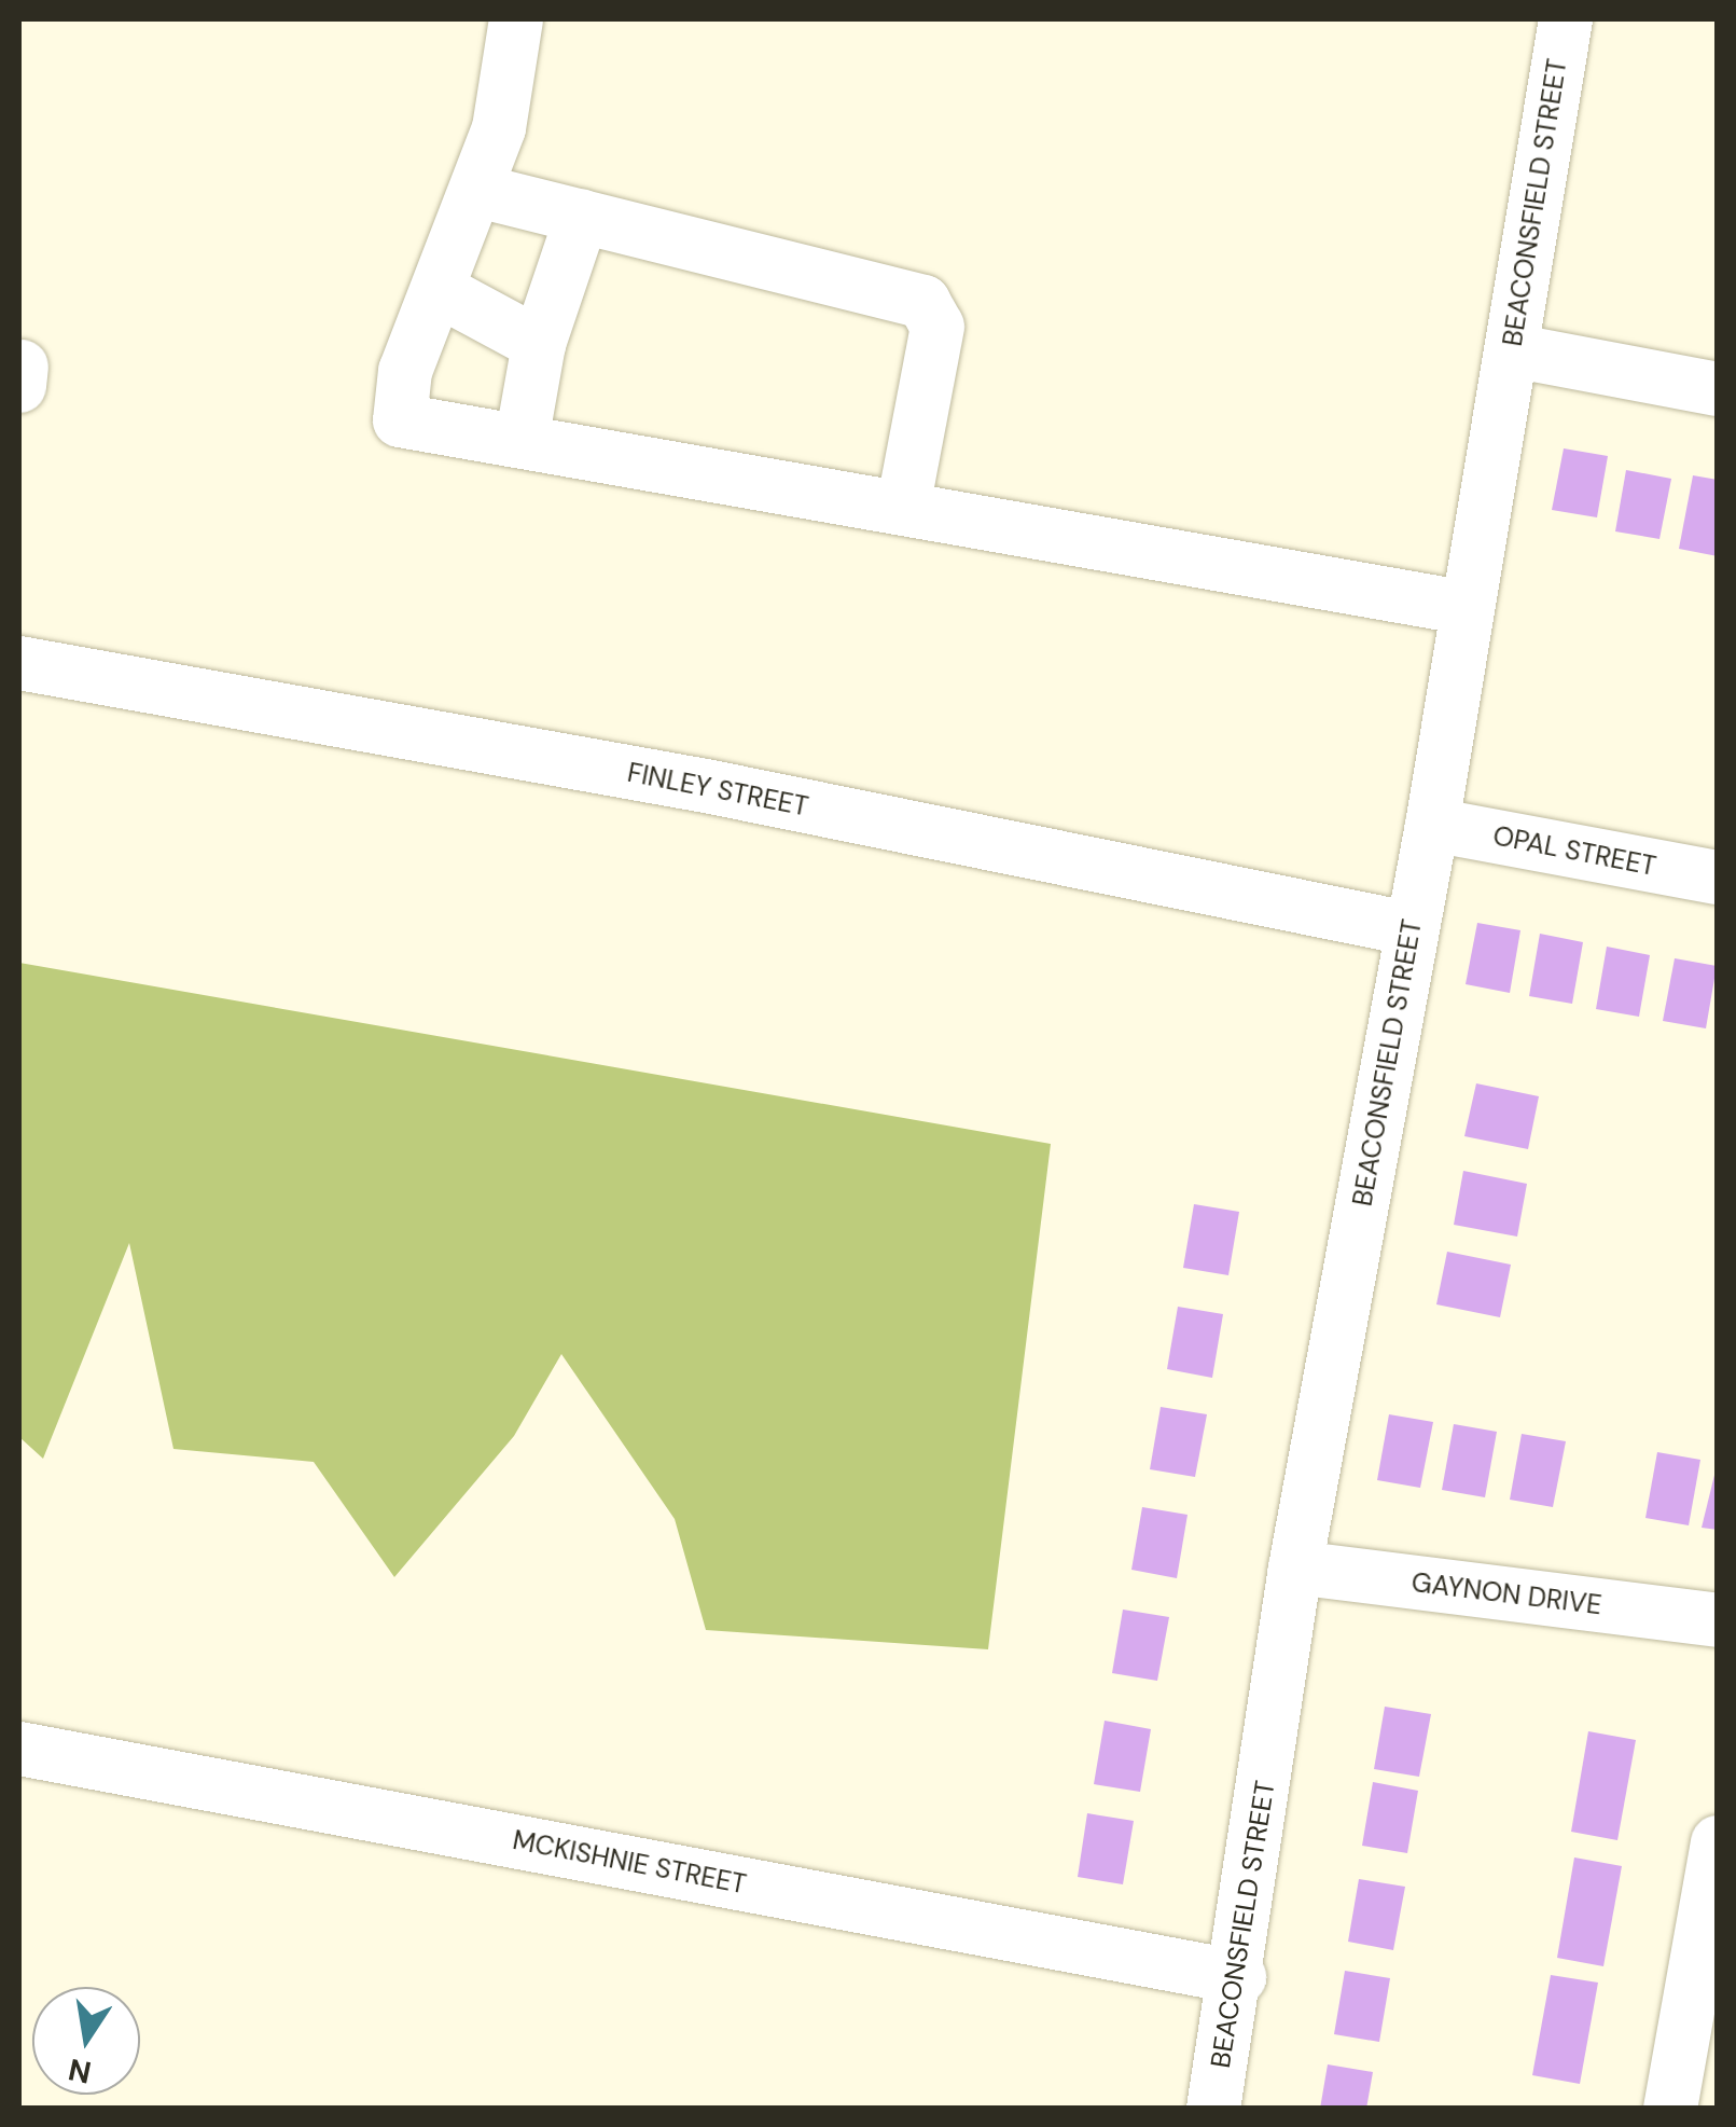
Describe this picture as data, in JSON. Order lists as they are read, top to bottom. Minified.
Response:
{"streets":{"street":["BEACONSFIELD STREET","FINLEY STREET","OPAL STREET","GAYNON DRIVE","MCKISHNIE STREET"]},"crossings":[["BEACONSFIELD STREET","FINLEY STREET"],["BEACONSFIELD STREET","OPAL STREET"],["BEACONSFIELD STREET","GAYNON DRIVE"],["BEACONSFIELD STREET","MCKISHNIE STREET"]],"north":"bottom"}
